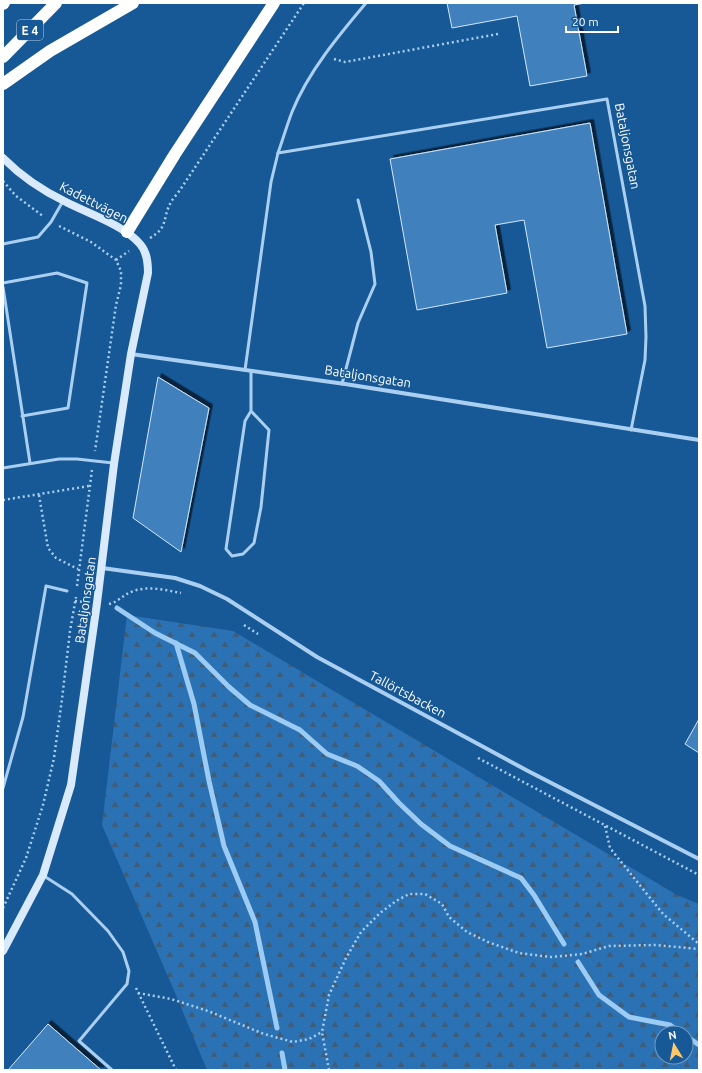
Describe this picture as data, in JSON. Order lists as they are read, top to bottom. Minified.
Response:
{"streets":{"highway":["E 4"],"street":["Bataljonsgatan","Kadettvägen","Tallörtsbacken"]},"crossings":[["Bataljonsgatan","Kadettvägen"],["Bataljonsgatan","Tallörtsbacken"]],"scale_bar":"20 m","north":"top"}
